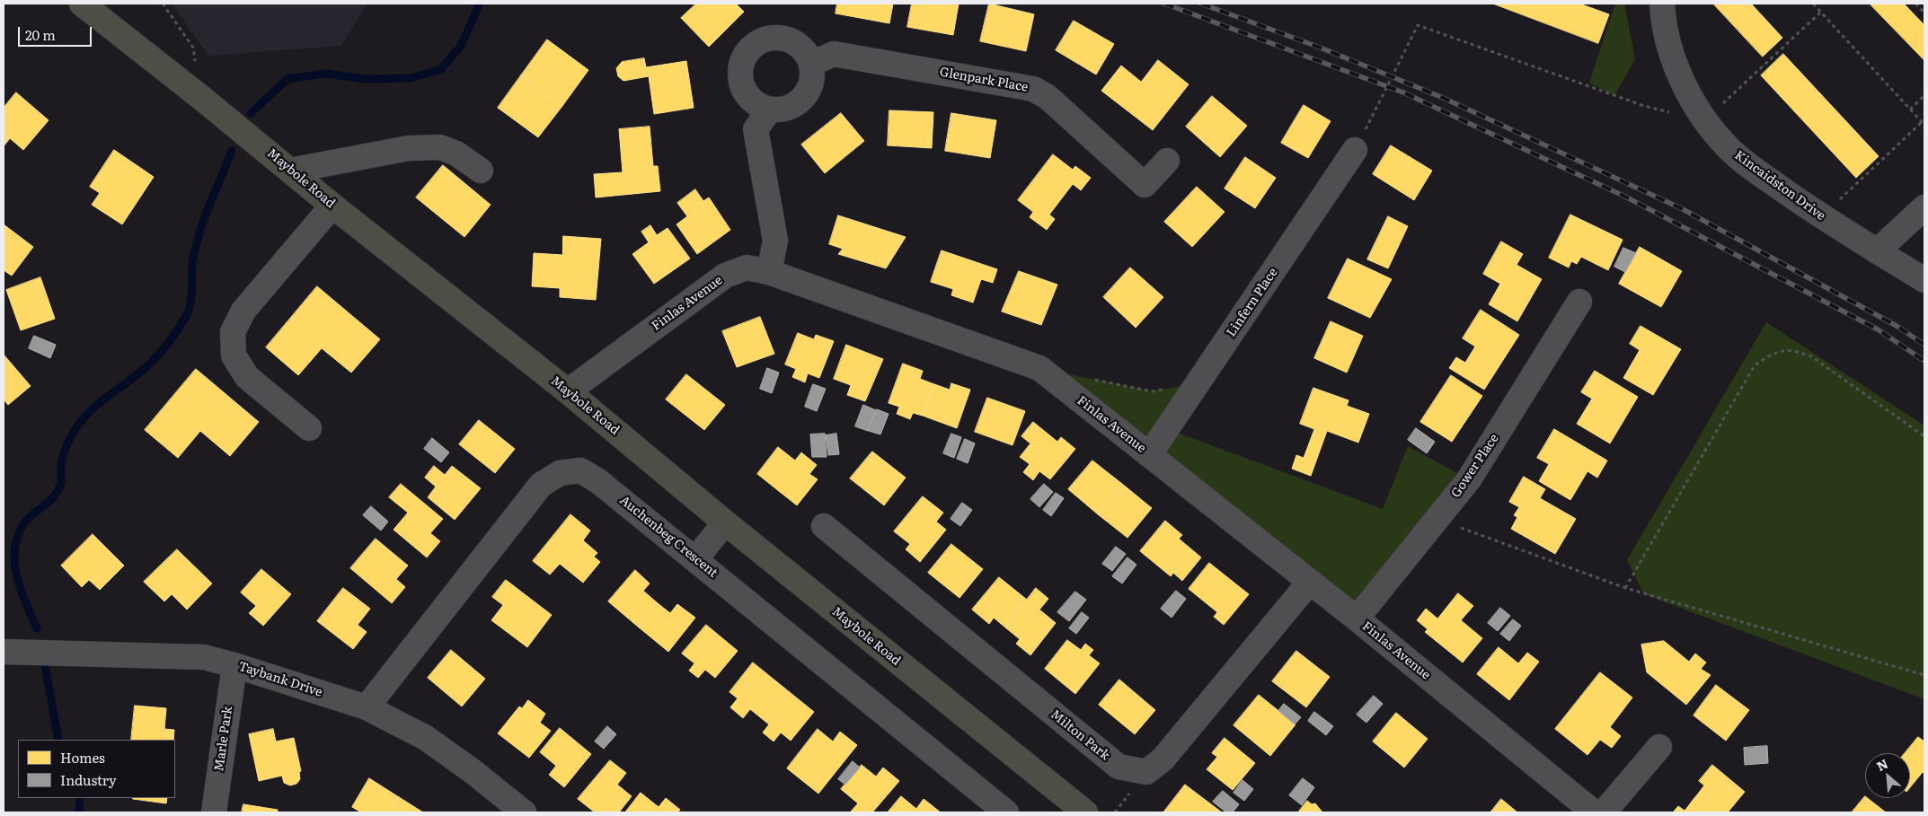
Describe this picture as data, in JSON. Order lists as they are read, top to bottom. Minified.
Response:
{"streets":{"main road":["Maybole Road"],"street":["Glenpark Place","Kincaidston Drive","Linfern Place","Finlas Avenue","Gower Place","Auchenbeg Crescent","Taybank Drive","Milton Park","Marle Park"]},"crossings":[["Maybole Road","Finlas Avenue"],["Linfern Place","Finlas Avenue"],["Finlas Avenue","Gower Place"],["Finlas Avenue","Milton Park"],["Auchenbeg Crescent","Taybank Drive"],["Taybank Drive","Marle Park"]],"legend":["Homes","Industry"],"scale_bar":"20 m","north":"top left"}
